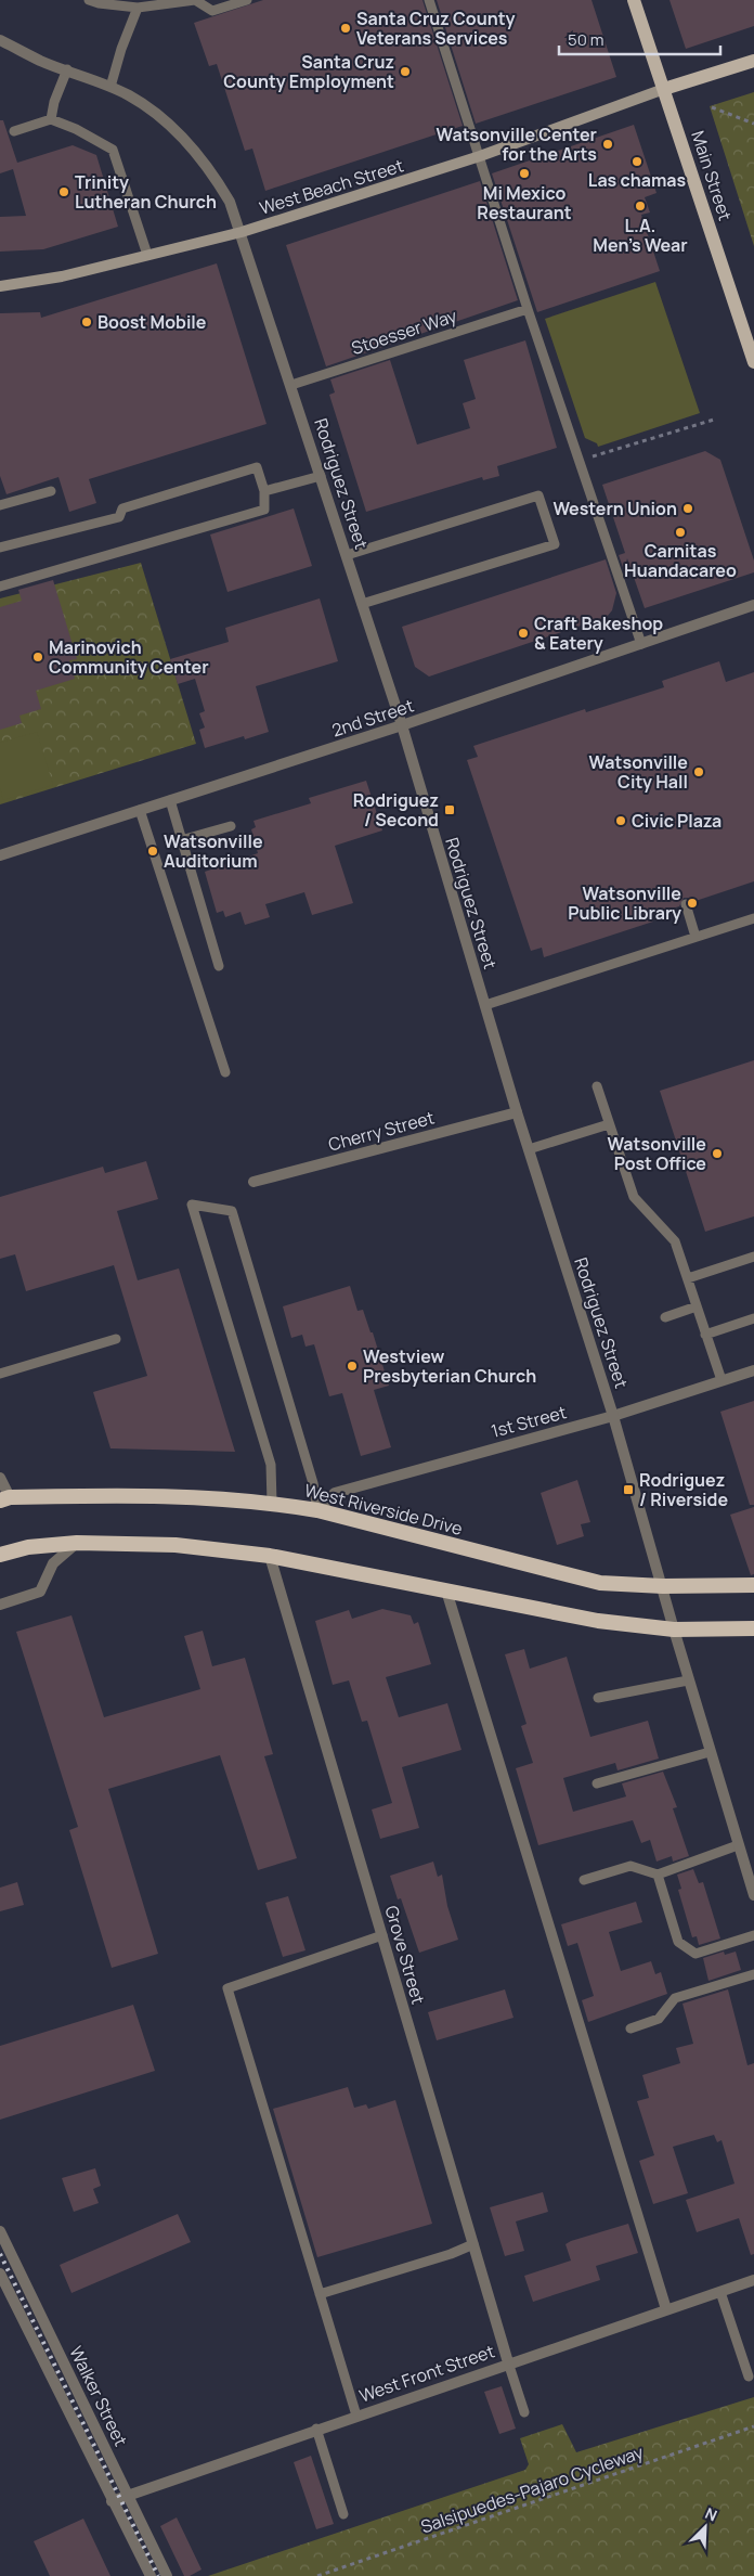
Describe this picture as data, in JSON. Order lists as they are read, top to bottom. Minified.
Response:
{"streets":{"highway":["West Riverside Drive"],"main road":["Main Street","West Beach Street"],"street":["Rodriguez Street","2nd Street","Cherry Street","1st Street","Grove Street","West Front Street","Walker Street"],"lane":["Stoesser Way"],"path":["Salsipuedes-Pajaro Cycleway"]},"crossings":[["Main Street","West Beach Street"],["West Beach Street","Rodriguez Street"],["Stoesser Way","Rodriguez Street"],["Rodriguez Street","2nd Street"],["Rodriguez Street","Cherry Street"],["Rodriguez Street","1st Street"],["Rodriguez Street","West Riverside Drive"],["1st Street","West Riverside Drive"],["Grove Street","West Front Street"],["West Front Street","Walker Street"]],"places":{"other":["Santa Cruz County Veterans Services","Santa Cruz County Employment","Watsonville Center for the Arts","Las chamas","Mi Mexico Restaurant","Trinity Lutheran Church","L.A. Men's Wear","Boost Mobile","Western Union","Carnitas Huandacareo","Craft Bakeshop & Eatery","Marinovich Community Center","Watsonville City Hall","Civic Plaza","Watsonville Auditorium","Watsonville Public Library","Watsonville Post Office","Westview Presbyterian Church"],"transit":["Rodriguez / Second","Rodriguez / Riverside"]},"scale_bar":"50 m","north":"top right"}
